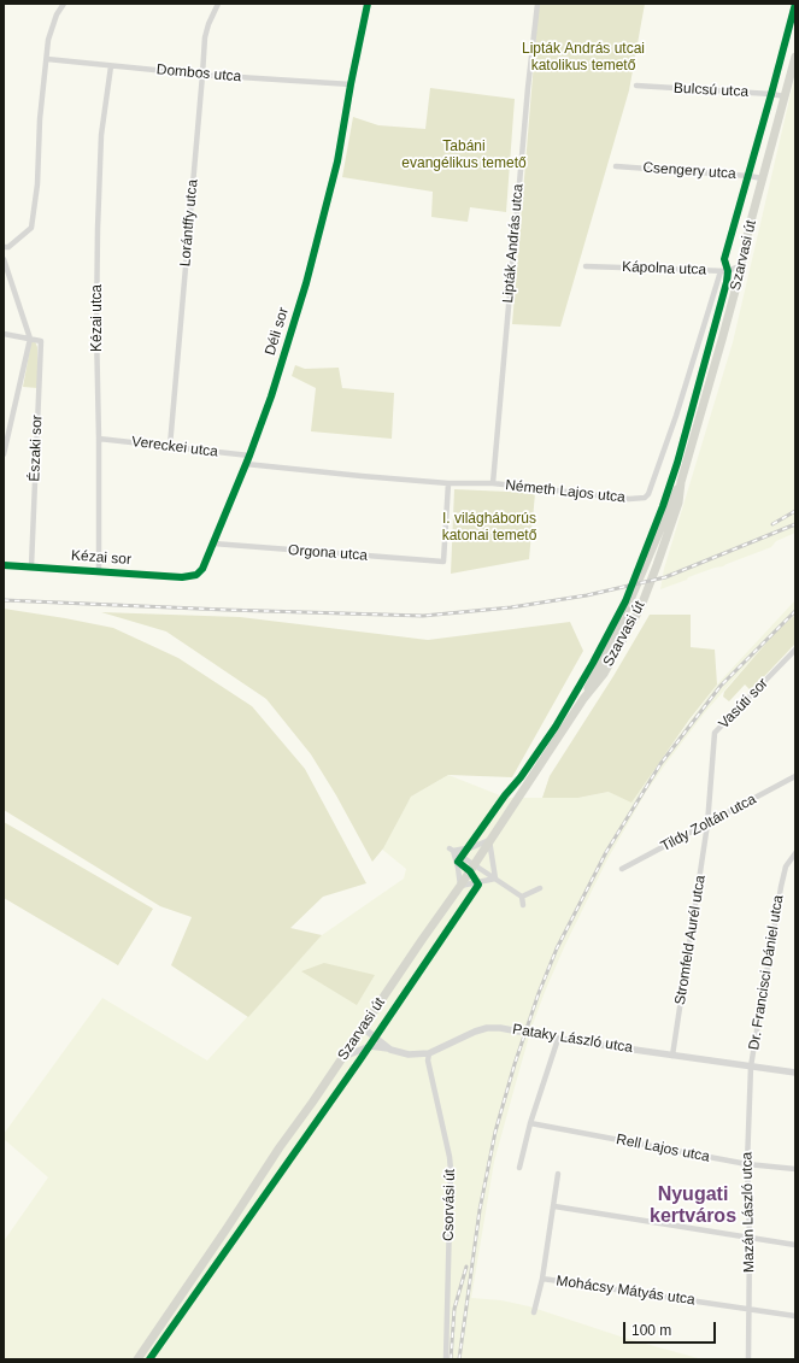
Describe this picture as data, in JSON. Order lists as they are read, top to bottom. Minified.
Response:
{"streets":{"main road":["Szarvasi út"],"street":["Dombos utca","Bulcsú utca","Csengery utca","Lorántffy utca","Lipták András utca","Kápolna utca","Kézai utca","Déli sor","Vereckei utca","Északi sor","Németh Lajos utca","Orgona utca","Kézai sor","Vasúti sor","Tildy Zoltán utca","Stromfeld Aurél utca","Dr. Francisci Dániel utca","Pataky László utca","Rell Lajos utca","Csorvási út","Mazán László utca","Mohácsy Mátyás utca"]},"crossings":[["Dombos utca","Lorántffy utca"],["Dombos utca","Kézai utca"],["Dombos utca","Déli sor"],["Bulcsú utca","Szarvasi út"],["Csengery utca","Szarvasi út"],["Lorántffy utca","Vereckei utca"],["Lipták András utca","Németh Lajos utca"],["Szarvasi út","Kápolna utca"],["Szarvasi út","Pataky László utca"],["Kápolna utca","Németh Lajos utca"],["Kézai utca","Vereckei utca"],["Kézai utca","Kézai sor"],["Déli sor","Vereckei utca"],["Déli sor","Németh Lajos utca"],["Déli sor","Orgona utca"],["Déli sor","Kézai sor"],["Északi sor","Kézai sor"],["Németh Lajos utca","Orgona utca"],["Vasúti sor","Tildy Zoltán utca"],["Vasúti sor","Stromfeld Aurél utca"],["Tildy Zoltán utca","Stromfeld Aurél utca"],["Stromfeld Aurél utca","Pataky László utca"],["Dr. Francisci Dániel utca","Pataky László utca"],["Dr. Francisci Dániel utca","Mazán László utca"],["Pataky László utca","Csorvási út"],["Pataky László utca","Mazán László utca"],["Rell Lajos utca","Mazán László utca"],["Mazán László utca","Mohácsy Mátyás utca"]],"districts":["Nyugati kertváros"],"parks":["Lipták András utcai katolikus temető","Tabáni evangélikus temető","I. világháborús katonai temető"],"scale_bar":"100 m"}
